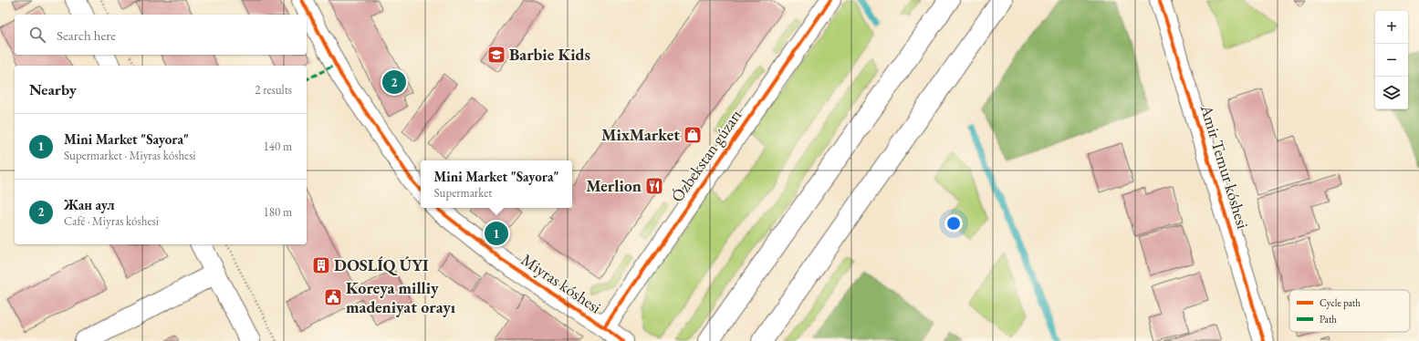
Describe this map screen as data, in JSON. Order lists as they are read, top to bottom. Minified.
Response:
{"streets":{"street":["Ózbekstan gúzarı","Amir Temur kóshesi","Miyras kóshesi"]},"crossings":[["Ózbekstan gúzarı","Miyras kóshesi"]],"places":{"school or university":["Barbie Kids"],"shop":["MixMarket"],"restaurant":["Merlion"],"building":["DOSLÍQ ÚYI"],"public building":["Koreya milliy madeniyat orayı"]},"legend":["Cycle path","Path"],"page":{"map_buttons":["+","−"],"search":"Search here","heading":["Nearby","2 results"],"pins":["2","1"],"list":[{"mark":"1","name":"Mini Market \"Sayora\"","note":"Supermarket · Miyras kóshesi","value":"140 m"},{"mark":"2","name":"Жан аул","note":"Café · Miyras kóshesi","value":"180 m"}],"popup":["Mini Market \"Sayora\"","Supermarket"]}}
